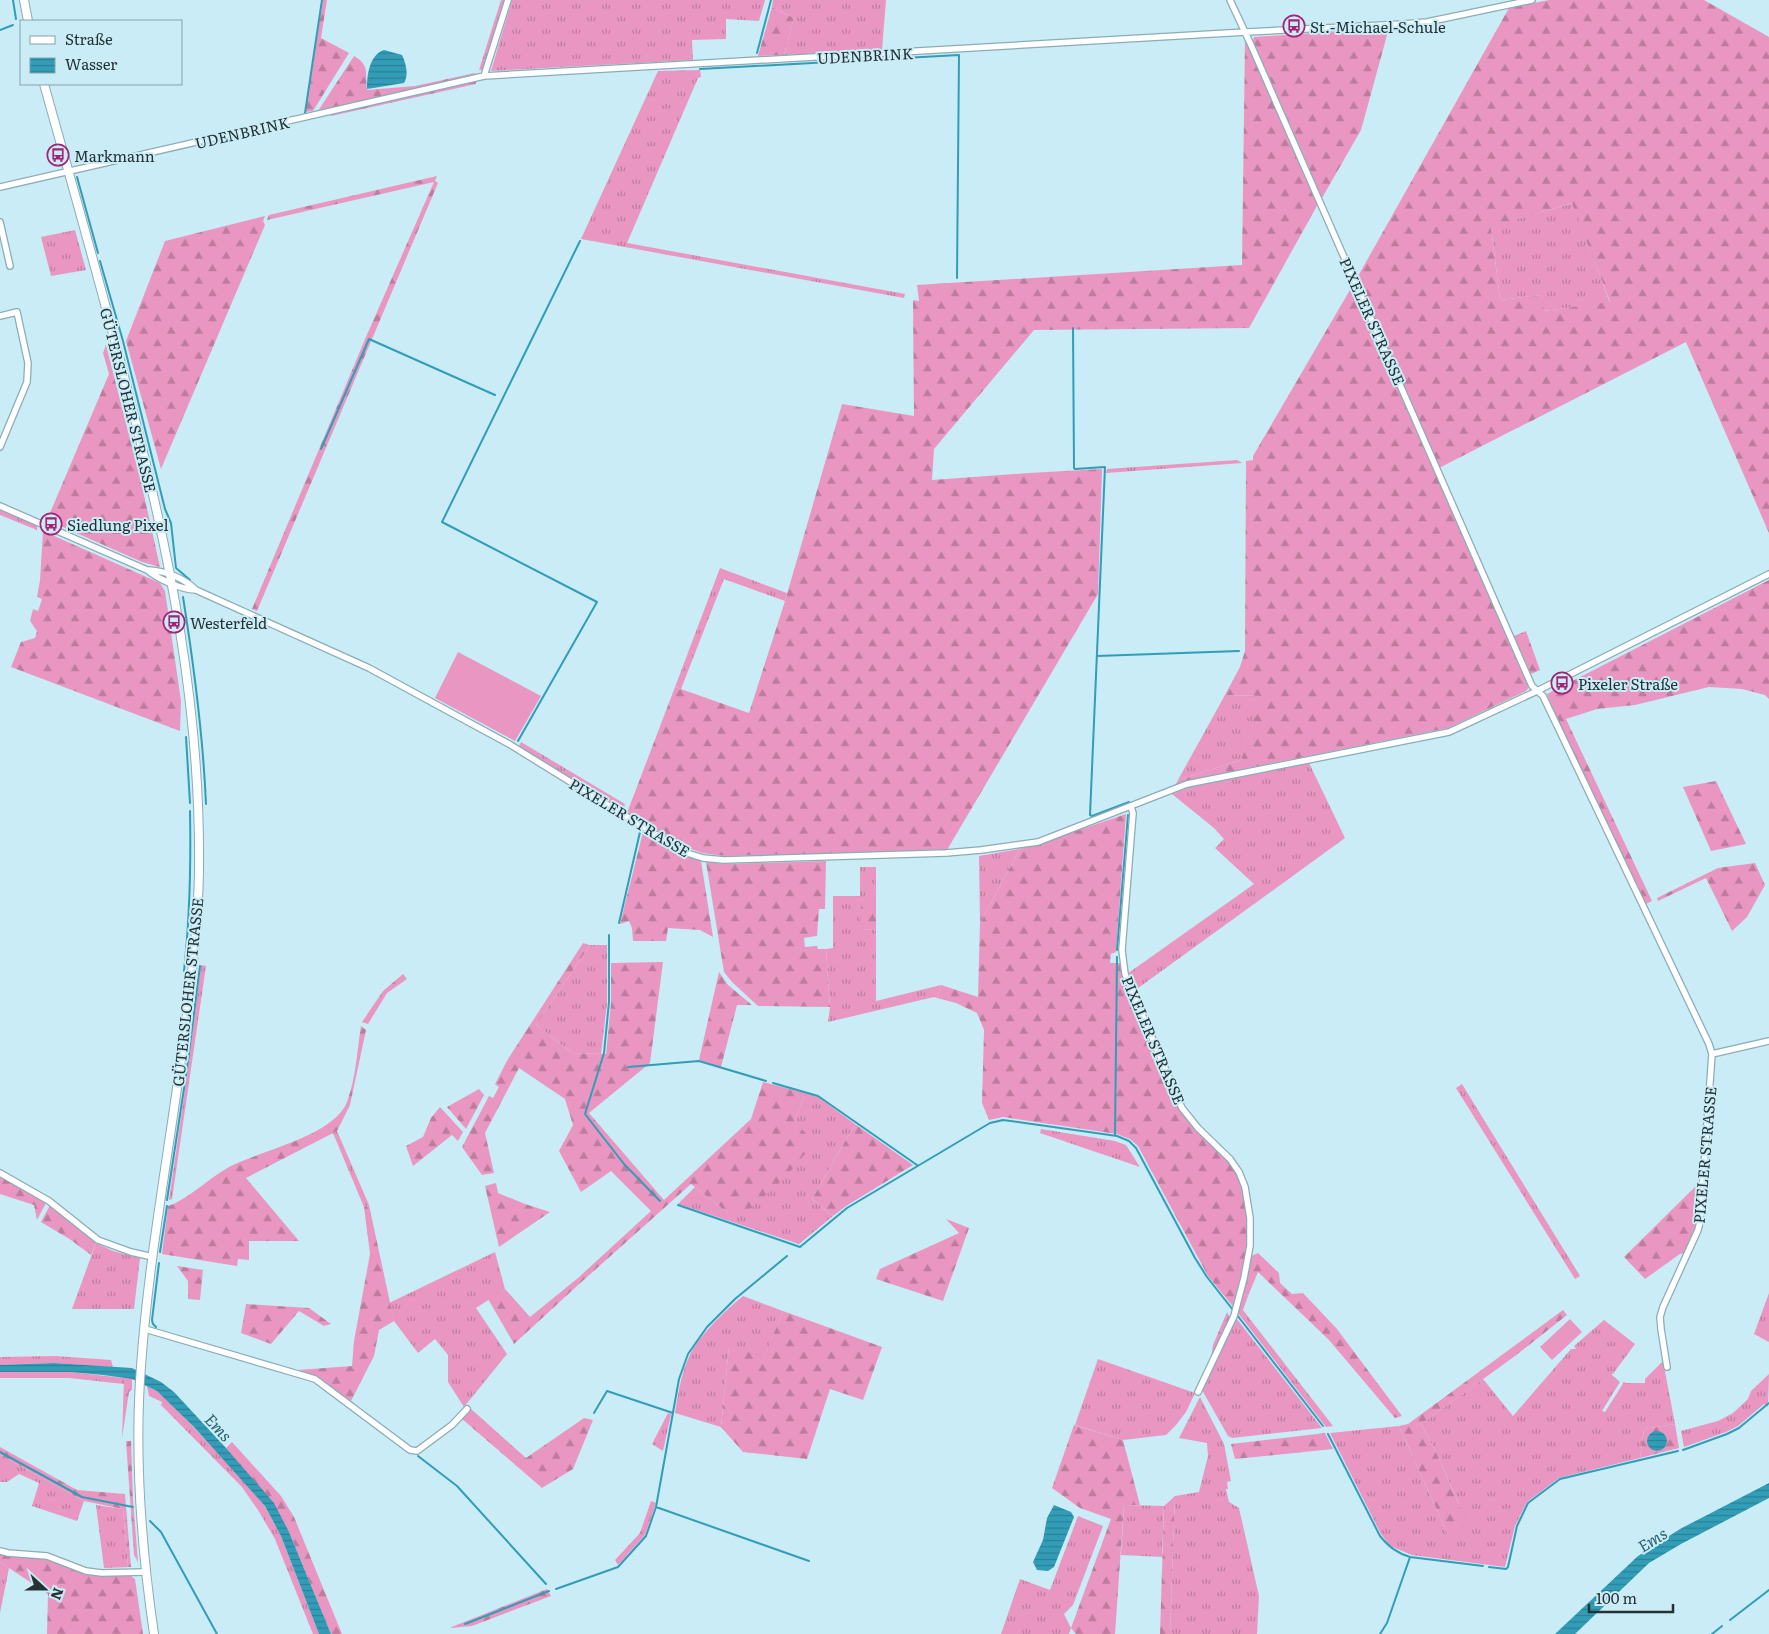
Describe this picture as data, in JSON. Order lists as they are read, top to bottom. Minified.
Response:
{"streets":{"main road":["GÜTERSLOHER STRASSE"],"street":["UDENBRINK","PIXELER STRASSE"]},"crossings":[["UDENBRINK","PIXELER STRASSE"],["UDENBRINK","GÜTERSLOHER STRASSE"],["PIXELER STRASSE","GÜTERSLOHER STRASSE"]],"water":["Ems"],"places":{"bus stop":["St.-Michael-Schule","Markmann","Siedlung Pixel","Westerfeld","Pixeler Straße"]},"legend":["Straße","Wasser"],"scale_bar":"100 m","north":"right"}
